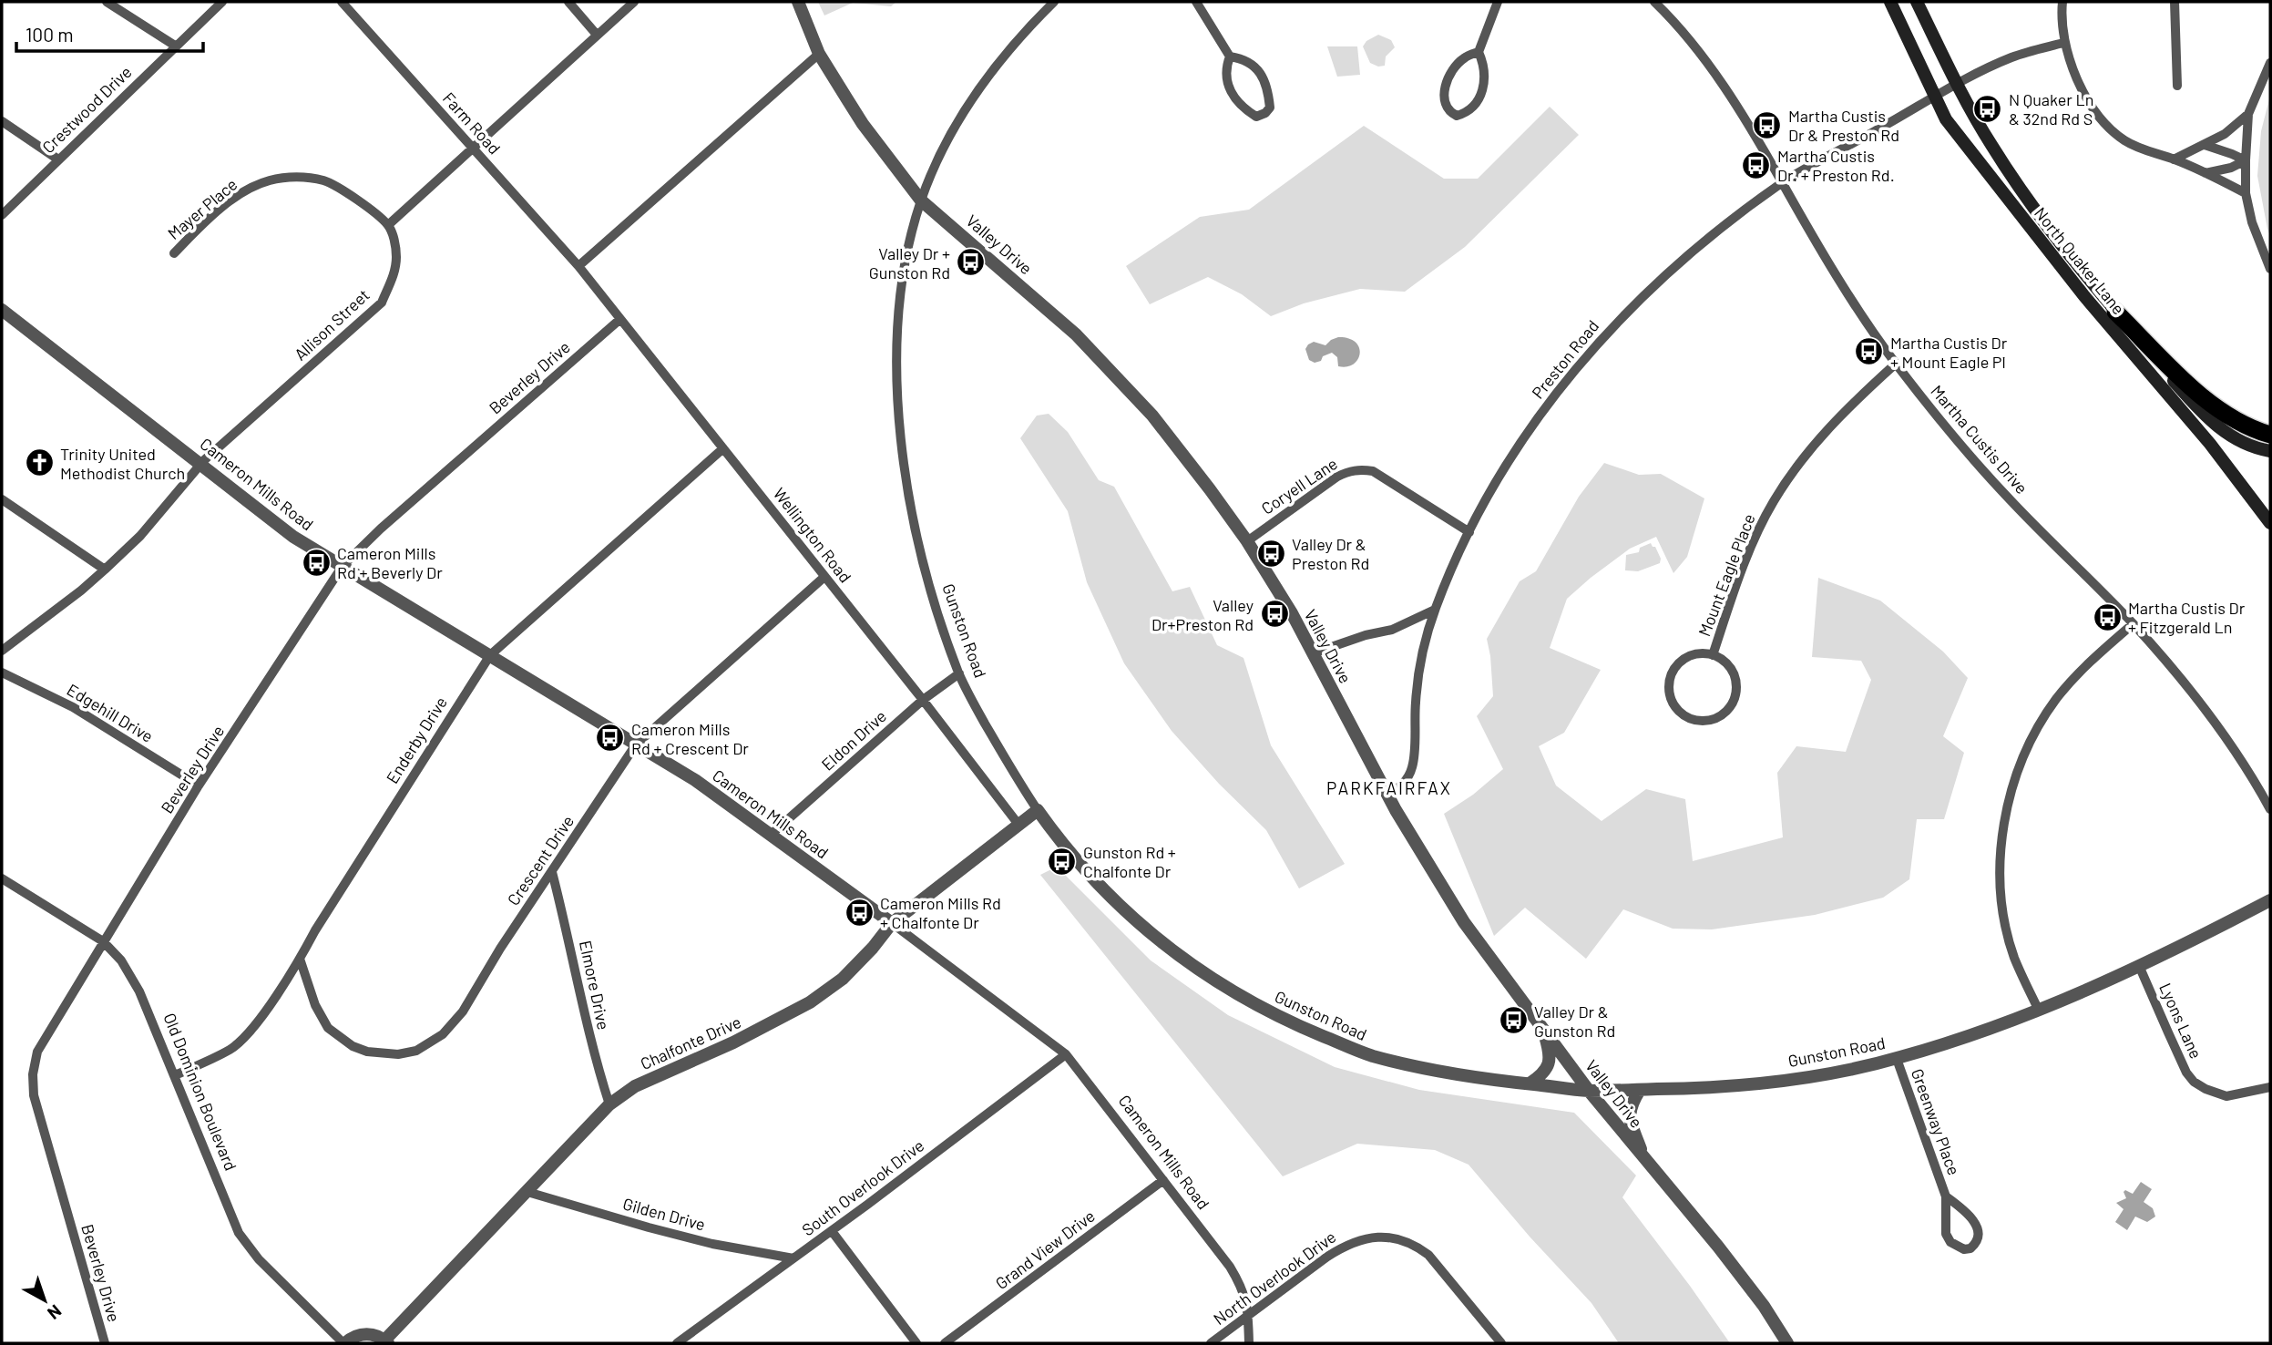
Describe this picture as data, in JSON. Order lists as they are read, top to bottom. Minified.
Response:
{"streets":{"main road":["North Quaker Lane"],"street":["Crestwood Drive","Farm Road","Mayer Place","Valley Drive","Allison Street","Preston Road","Beverley Drive","Martha Custis Drive","Cameron Mills Road","Coryell Lane","Wellington Road","Mount Eagle Place","Gunston Road","Edgehill Drive","Enderby Drive","Eldon Drive","Crescent Drive","Elmore Drive","Lyons Lane","Chalfonte Drive","Old Dominion Boulevard","Greenway Place","South Overlook Drive","Gilden Drive","Grand View Drive","North Overlook Drive"]},"crossings":[["Farm Road","Wellington Road"],["Mayer Place","Allison Street"],["Valley Drive","Preston Road"],["Valley Drive","Coryell Lane"],["Valley Drive","Gunston Road"],["North Quaker Lane","Preston Road"],["Allison Street","Cameron Mills Road"],["Preston Road","Martha Custis Drive"],["Preston Road","Coryell Lane"],["Beverley Drive","Cameron Mills Road"],["Beverley Drive","Wellington Road"],["Beverley Drive","Edgehill Drive"],["Beverley Drive","Old Dominion Boulevard"],["Martha Custis Drive","Mount Eagle Place"],["Cameron Mills Road","Enderby Drive"],["Cameron Mills Road","Eldon Drive"],["Cameron Mills Road","Crescent Drive"],["Cameron Mills Road","Chalfonte Drive"],["Cameron Mills Road","South Overlook Drive"],["Cameron Mills Road","Grand View Drive"],["Cameron Mills Road","North Overlook Drive"],["Wellington Road","Enderby Drive"],["Wellington Road","Eldon Drive"],["Wellington Road","Crescent Drive"],["Wellington Road","Chalfonte Drive"],["Gunston Road","Eldon Drive"],["Gunston Road","Lyons Lane"],["Gunston Road","Chalfonte Drive"],["Gunston Road","Greenway Place"],["Enderby Drive","Crescent Drive"],["Enderby Drive","Old Dominion Boulevard"],["Crescent Drive","Elmore Drive"],["Elmore Drive","Chalfonte Drive"],["Chalfonte Drive","Old Dominion Boulevard"],["Chalfonte Drive","Gilden Drive"],["South Overlook Drive","Gilden Drive"]],"districts":["PARKFAIRFAX"],"places":{"bus stop":["N Quaker Ln & 32nd Rd S","Martha Custis Dr & Preston Rd","Martha Custis Dr. + Preston Rd.","Valley Dr + Gunston Rd","Martha Custis Dr + Mount Eagle Pl","Valley Dr & Preston Rd","Cameron Mills Rd + Beverly Dr","Valley Dr+Preston Rd","Martha Custis Dr + Fitzgerald Ln","Cameron Mills Rd + Crescent Dr","Gunston Rd + Chalfonte Dr","Cameron Mills Rd + Chalfonte Dr","Valley Dr & Gunston Rd"],"church":["Trinity United Methodist Church"]},"scale_bar":"100 m","north":"bottom right"}
